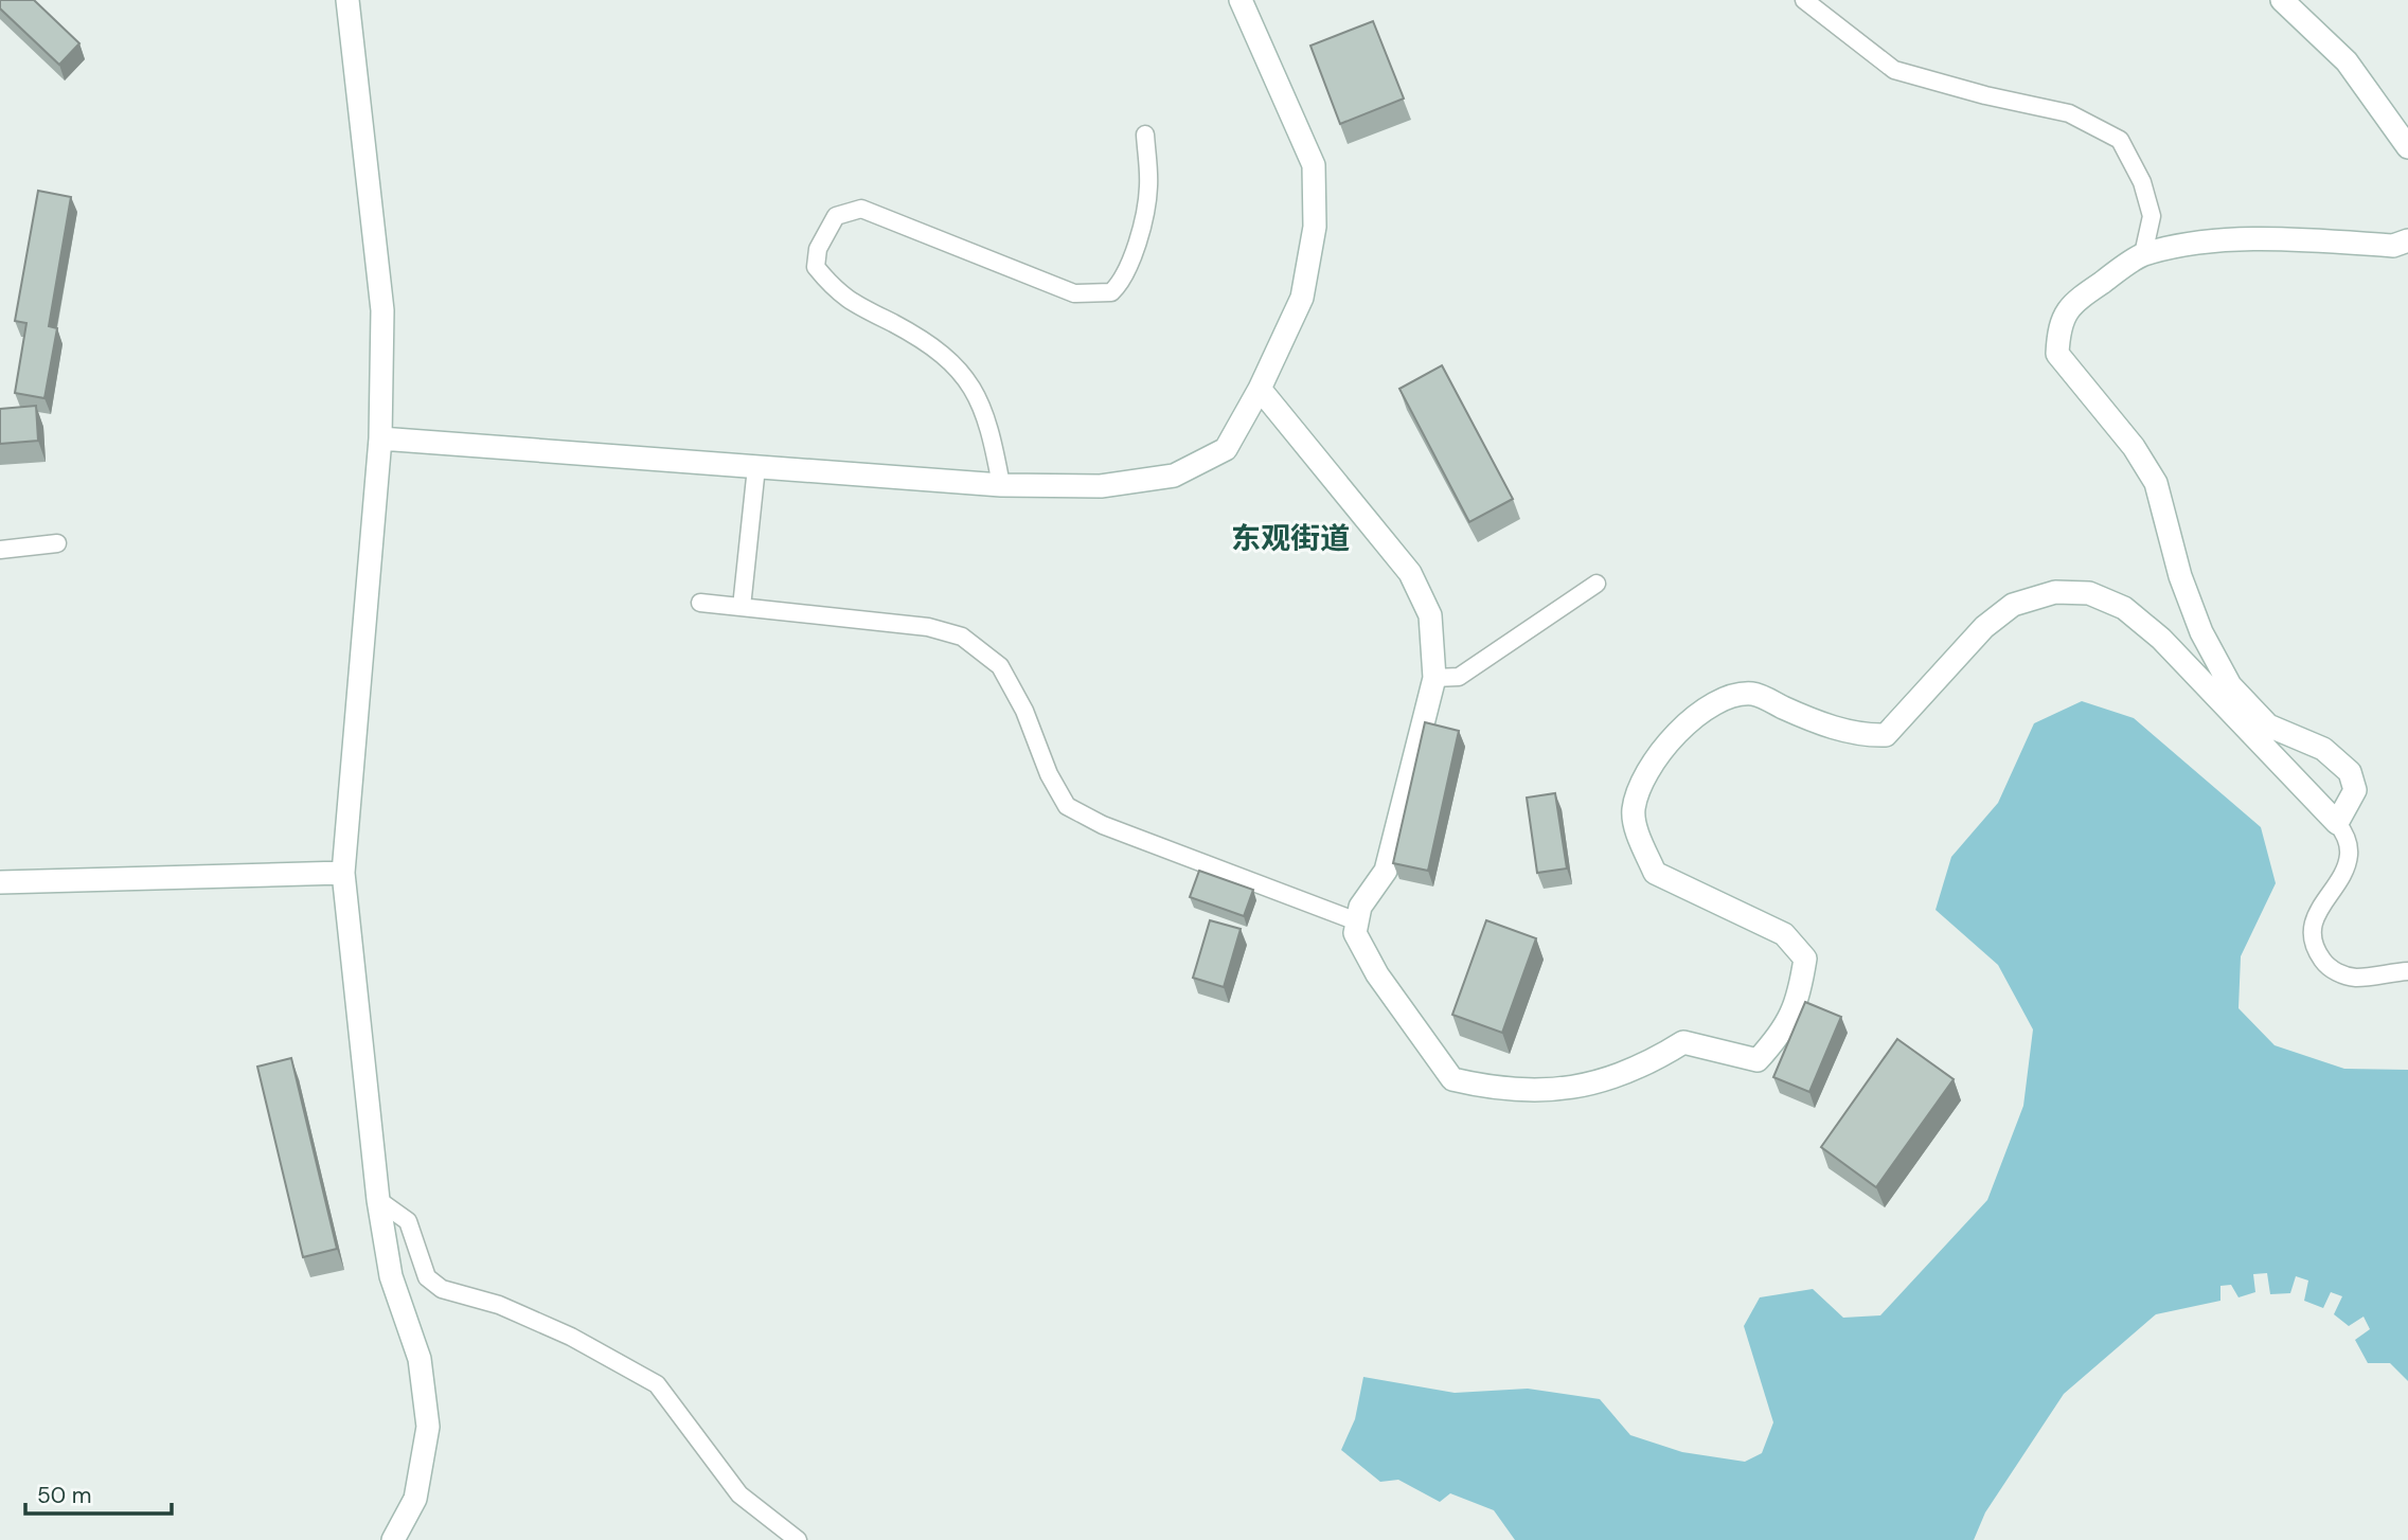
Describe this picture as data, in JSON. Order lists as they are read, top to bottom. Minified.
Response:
{"districts":["东观街道"],"scale_bar":"50 m"}
